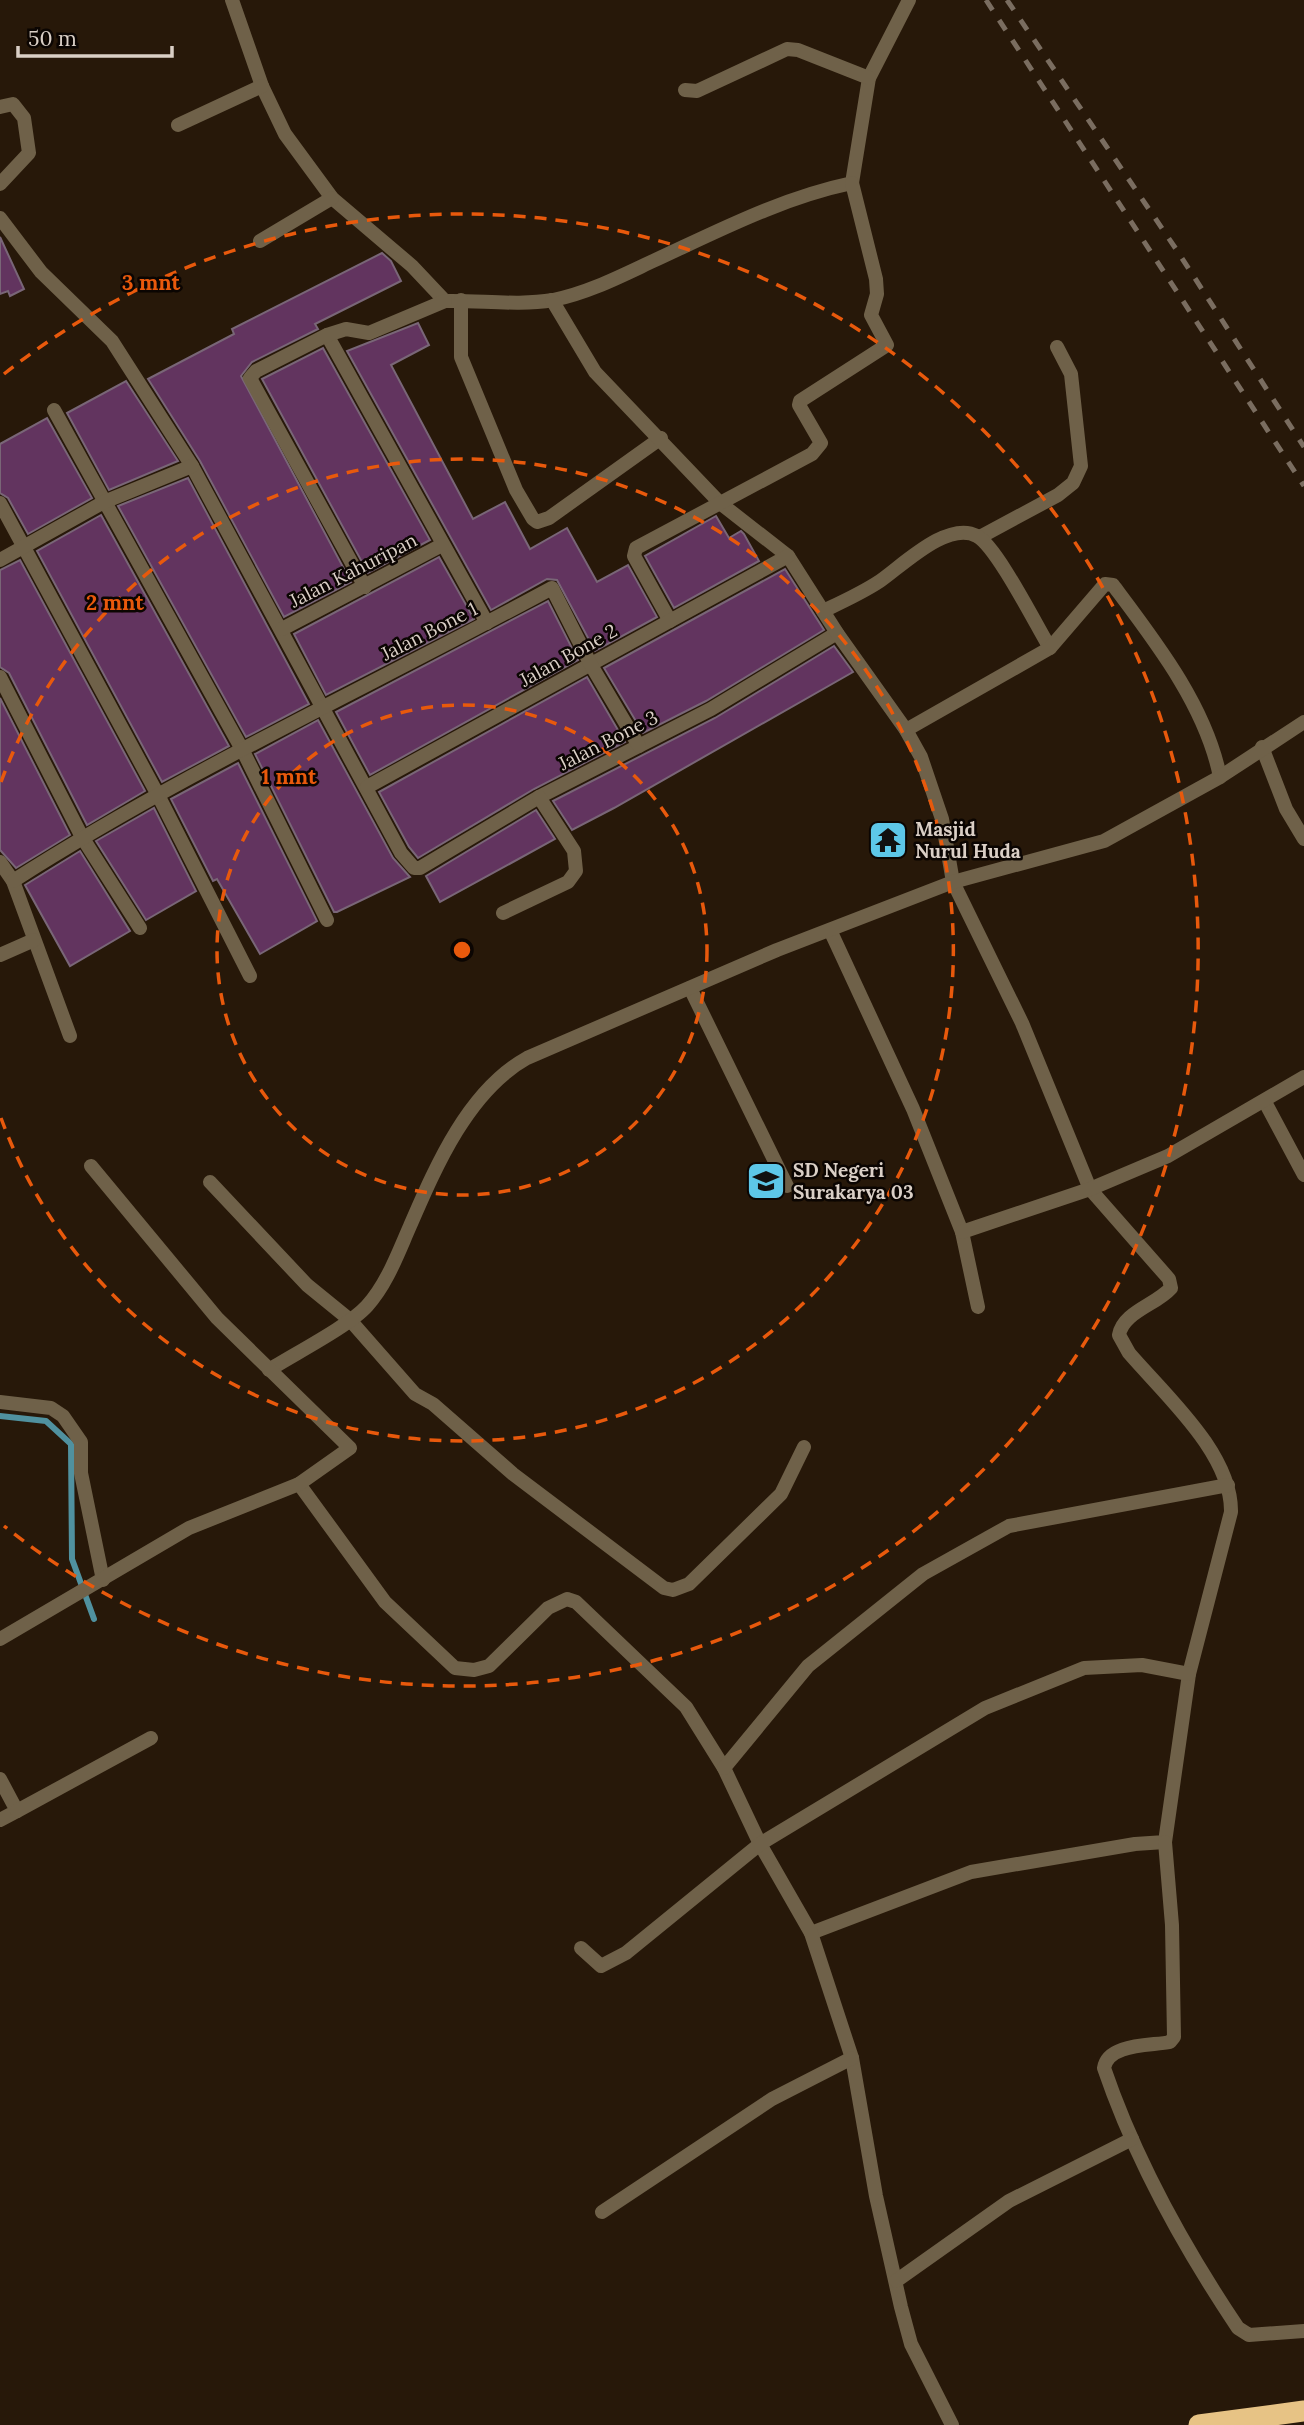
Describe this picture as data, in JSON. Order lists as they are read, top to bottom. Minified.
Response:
{"streets":{"street":["Jalan Kahuripan","Jalan Bone 1","Jalan Bone 2","Jalan Bone 3"]},"crossings":[["Jalan Bone 1","Jalan Bone 2"],["Jalan Bone 2","Jalan Bone 3"]],"places":{"temple":["Masjid Nurul Huda"],"school or university":["SD Negeri Surakarya 03"]},"scale_bar":"50 m","rings":["3 mnt","2 mnt","1 mnt"]}
